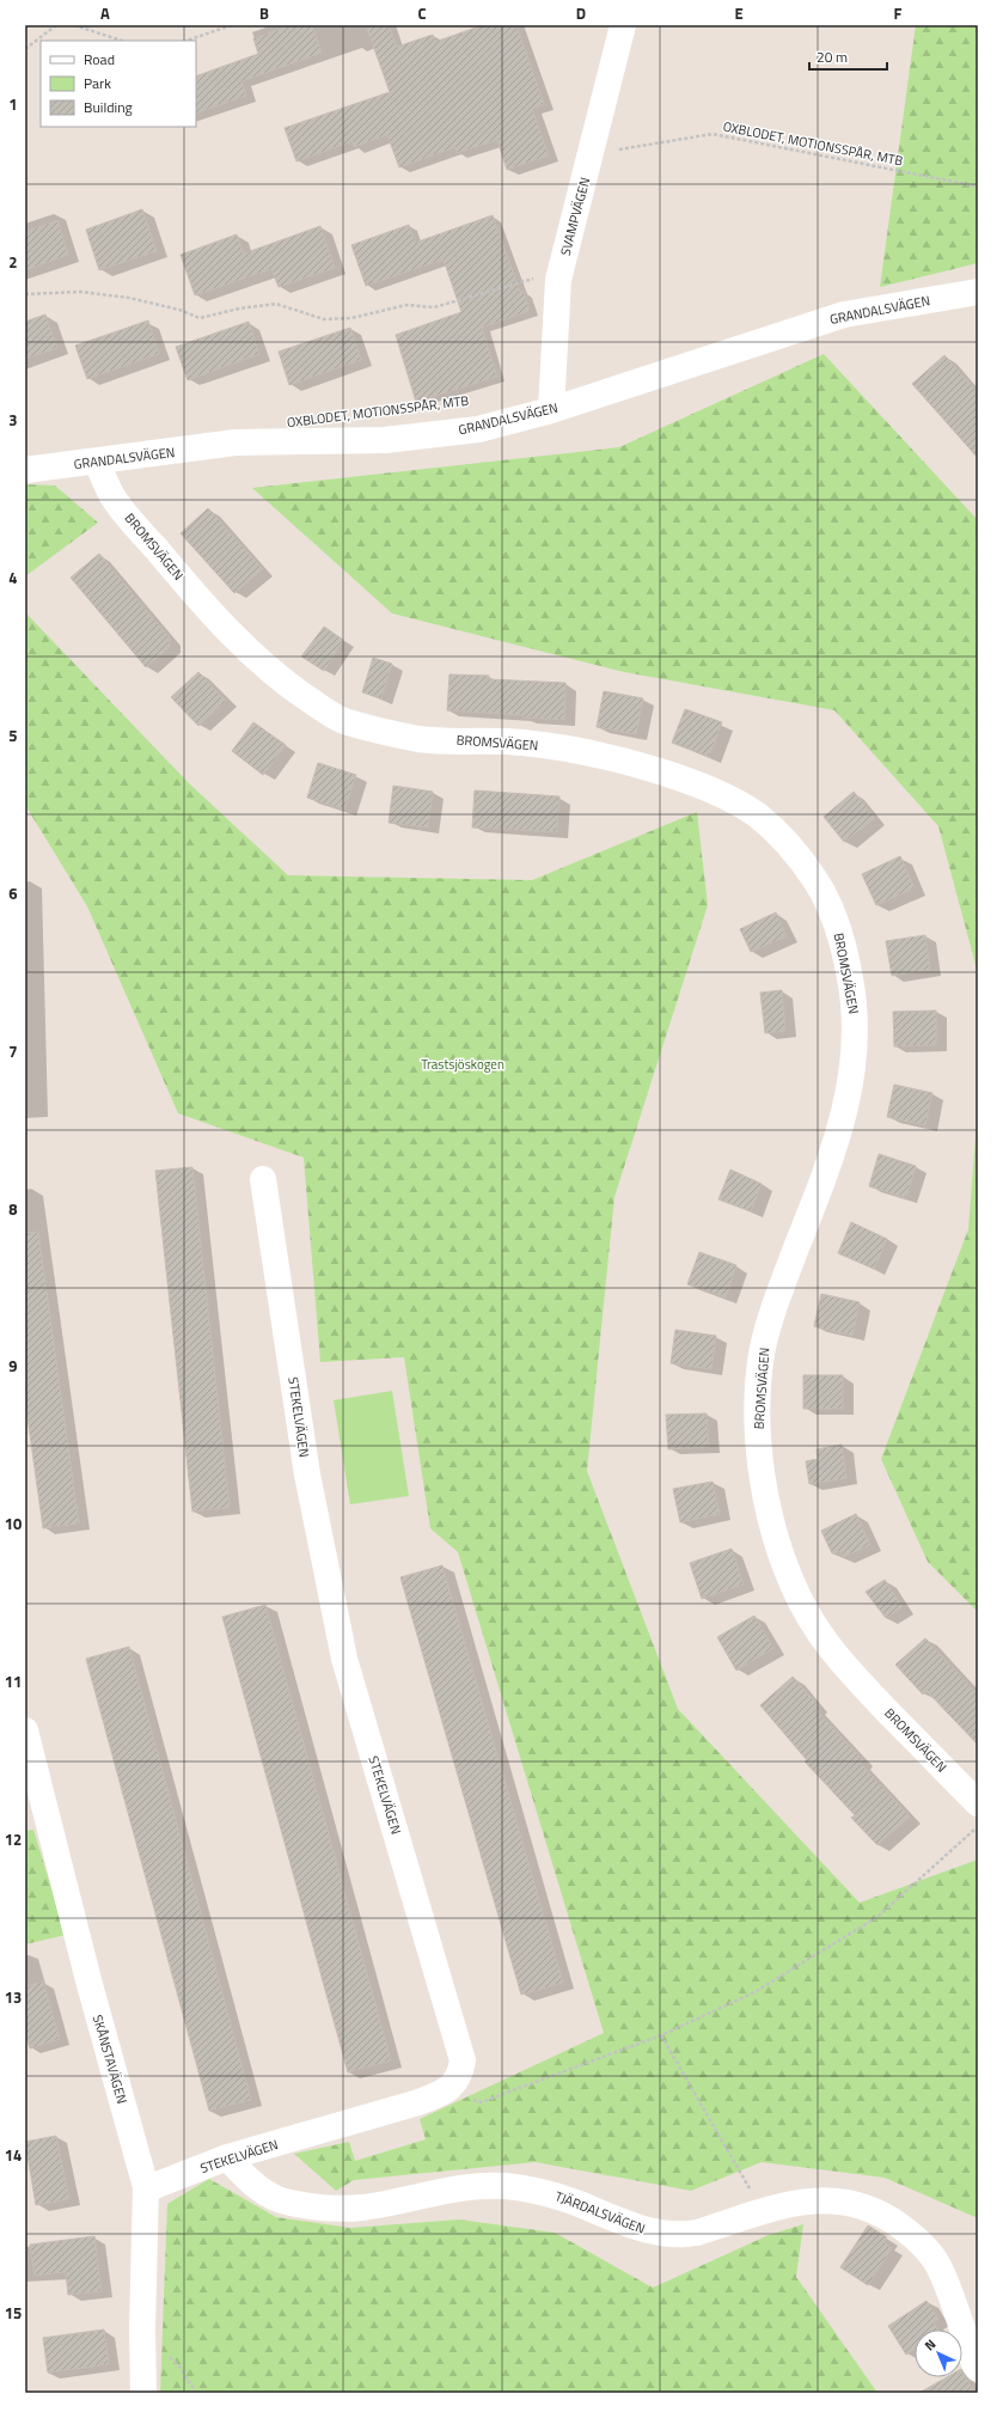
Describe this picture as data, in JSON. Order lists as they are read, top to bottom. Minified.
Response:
{"streets":{"street":["SVAMPVÄGEN","GRANDALSVÄGEN","BROMSVÄGEN","STEKELVÄGEN","SKÅNSTAVÄGEN","TJÄRDALSVÄGEN"],"path":["OXBLODET, MOTIONSSPÅR, MTB"]},"crossings":[["OXBLODET, MOTIONSSPÅR, MTB","SVAMPVÄGEN"],["SVAMPVÄGEN","GRANDALSVÄGEN"],["GRANDALSVÄGEN","BROMSVÄGEN"],["STEKELVÄGEN","SKÅNSTAVÄGEN"],["STEKELVÄGEN","TJÄRDALSVÄGEN"]],"parks":["Trastsjöskogen"],"legend":["Road","Park","Building"],"scale_bar":"20 m","north":"top left","grid":{"columns":["A","B","C","D","E","F"],"rows":["1","2","3","4","5","6","7","8","9","10","11","12","13","14","15"]}}
